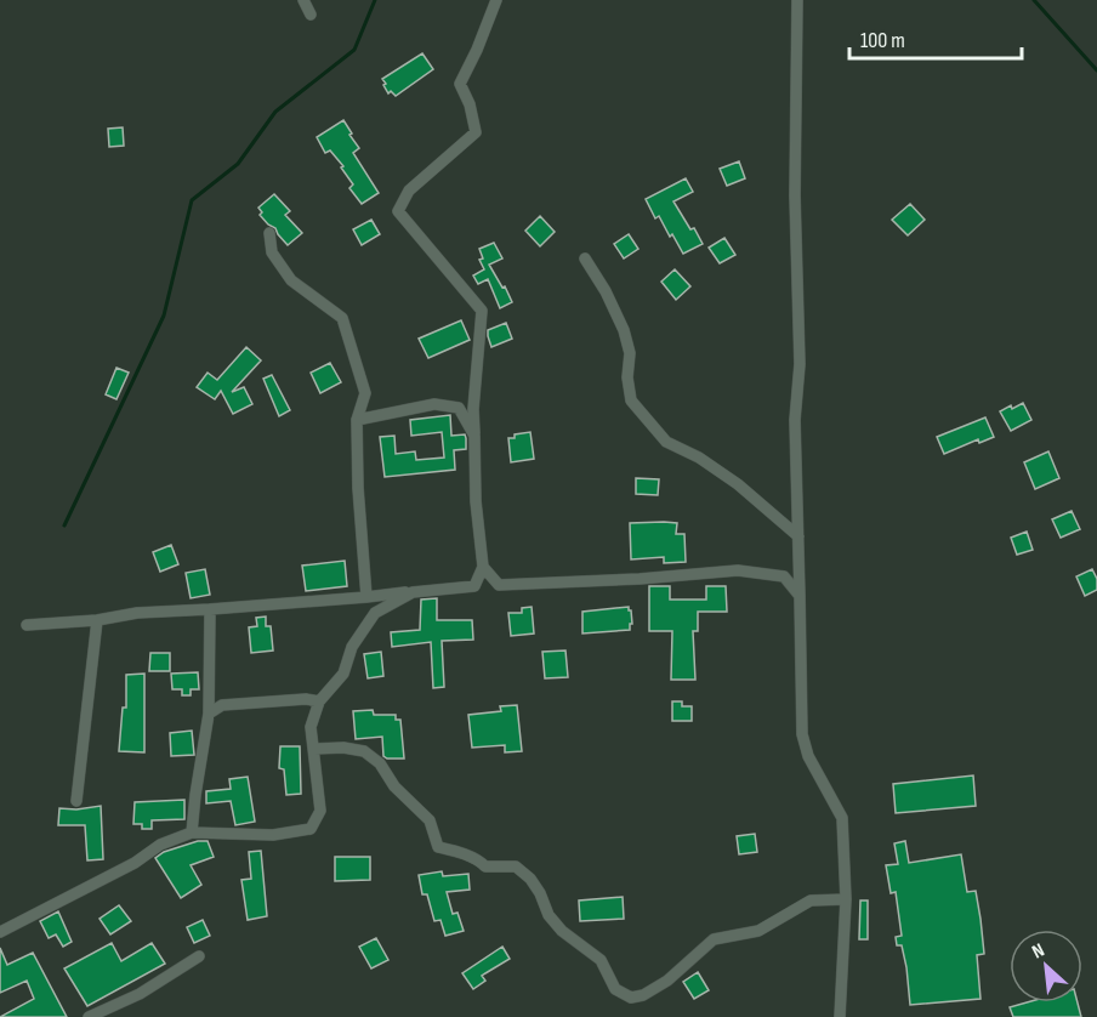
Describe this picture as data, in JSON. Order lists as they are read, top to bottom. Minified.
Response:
{"scale_bar":"100 m","north":"top left"}
